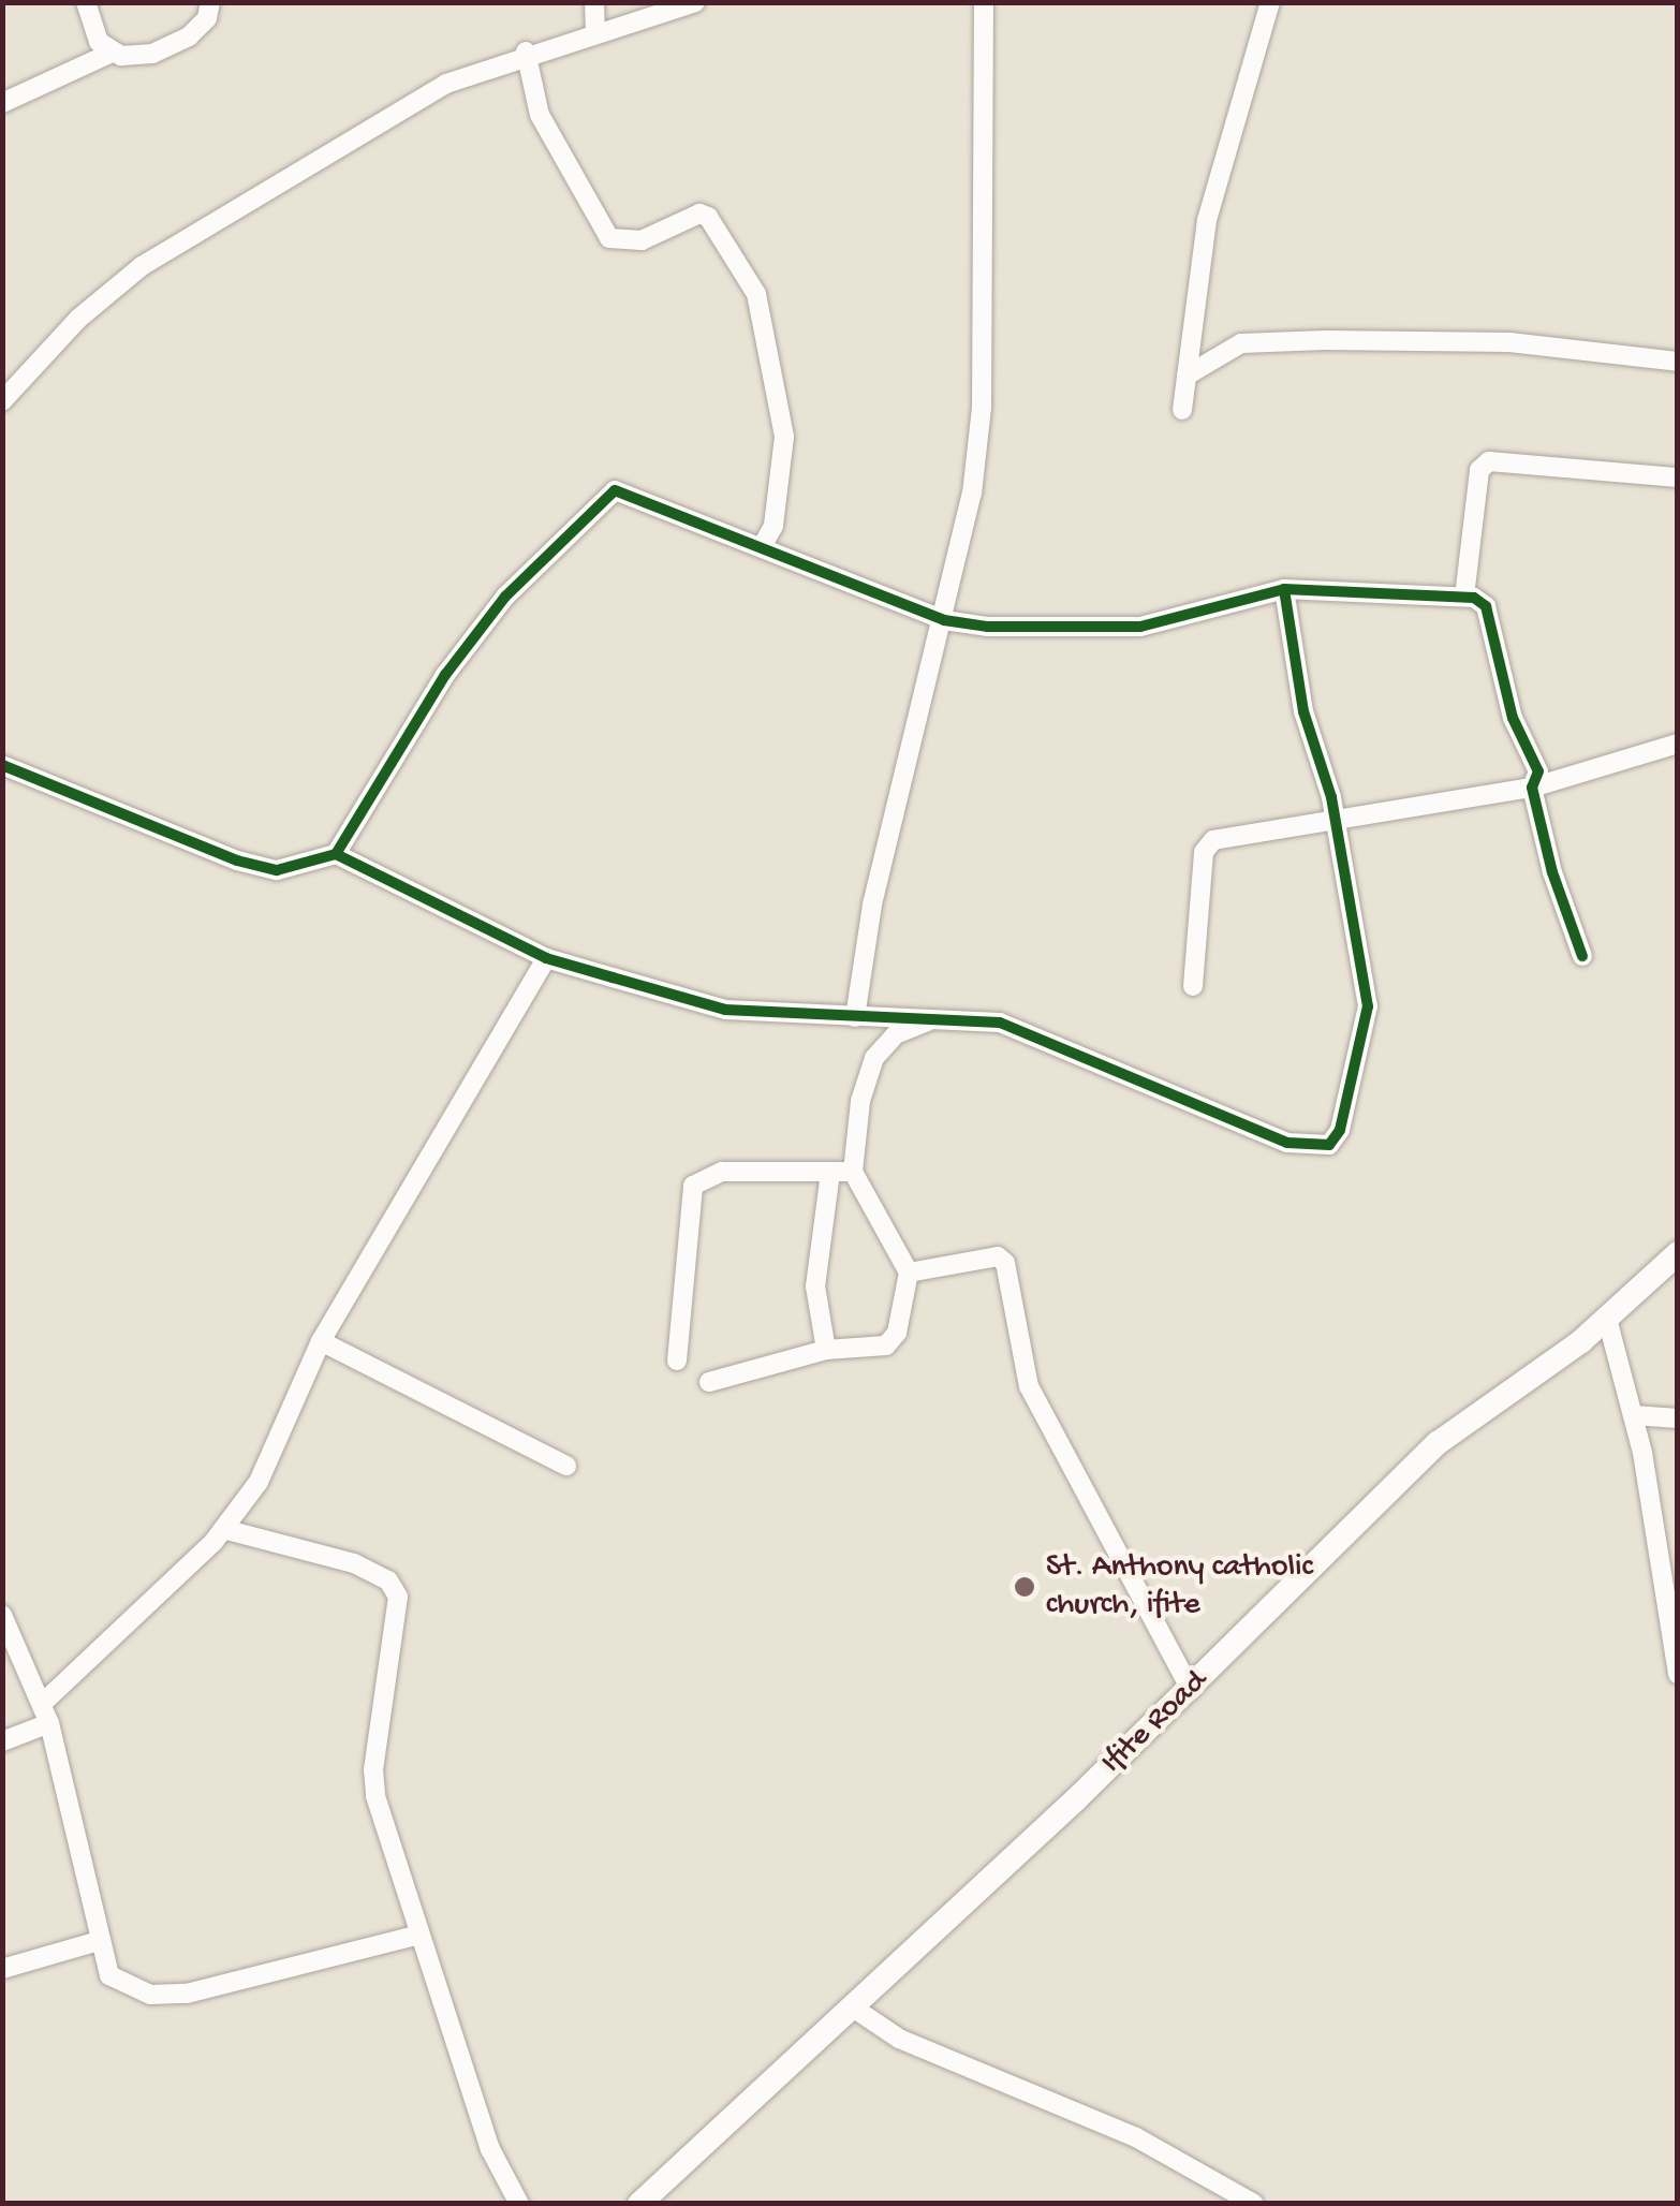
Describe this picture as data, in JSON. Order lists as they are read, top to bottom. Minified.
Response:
{"streets":{"street":["Ifite Road"]},"places":["St. Anthony catholic church, ifite"]}
